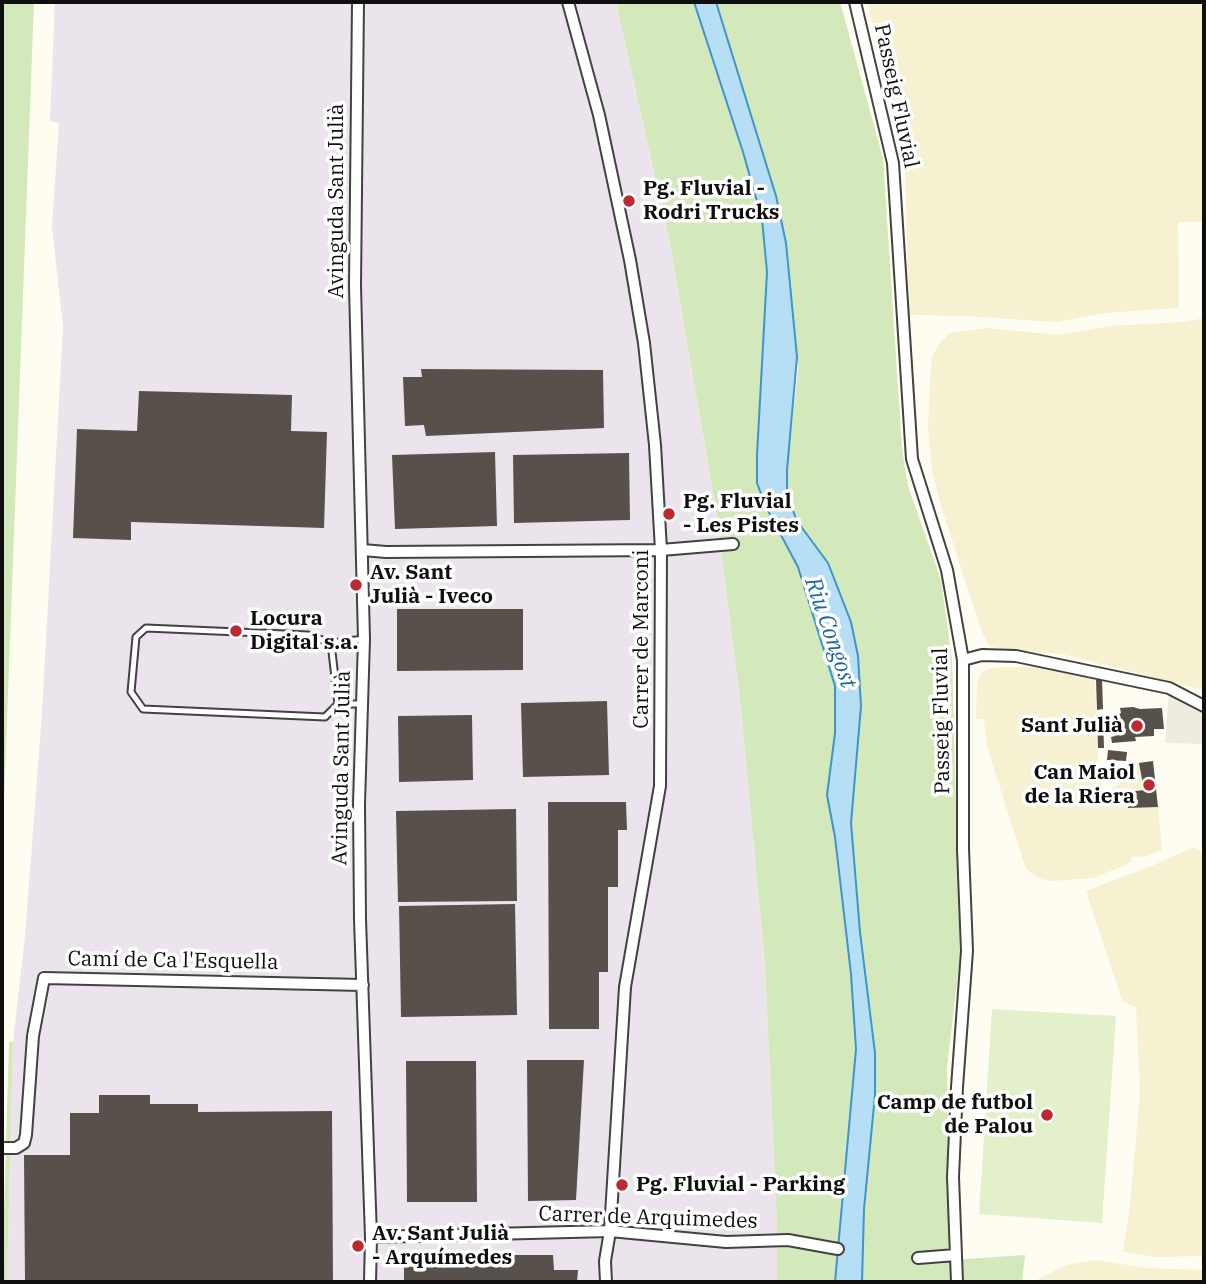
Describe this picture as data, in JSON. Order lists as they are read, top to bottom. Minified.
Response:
{"streets":{"street":["Passeig Fluvial","Avinguda Sant Julià","Carrer de Marconi","Camí de Ca l'Esquella","Carrer de Arquimedes"]},"crossings":[["Avinguda Sant Julià","Camí de Ca l'Esquella"],["Avinguda Sant Julià","Carrer de Arquimedes"],["Carrer de Marconi","Carrer de Arquimedes"]],"water":["Riu Congost"],"places":["Pg. Fluvial - Rodri Trucks","Pg. Fluvial - Les Pistes","Av. Sant Julià - Iveco","Locura Digital s.a.","Sant Julià","Can Maiol de la Riera","Camp de futbol de Palou","Pg. Fluvial - Parking","Av. Sant Julià - Arquímedes"]}
